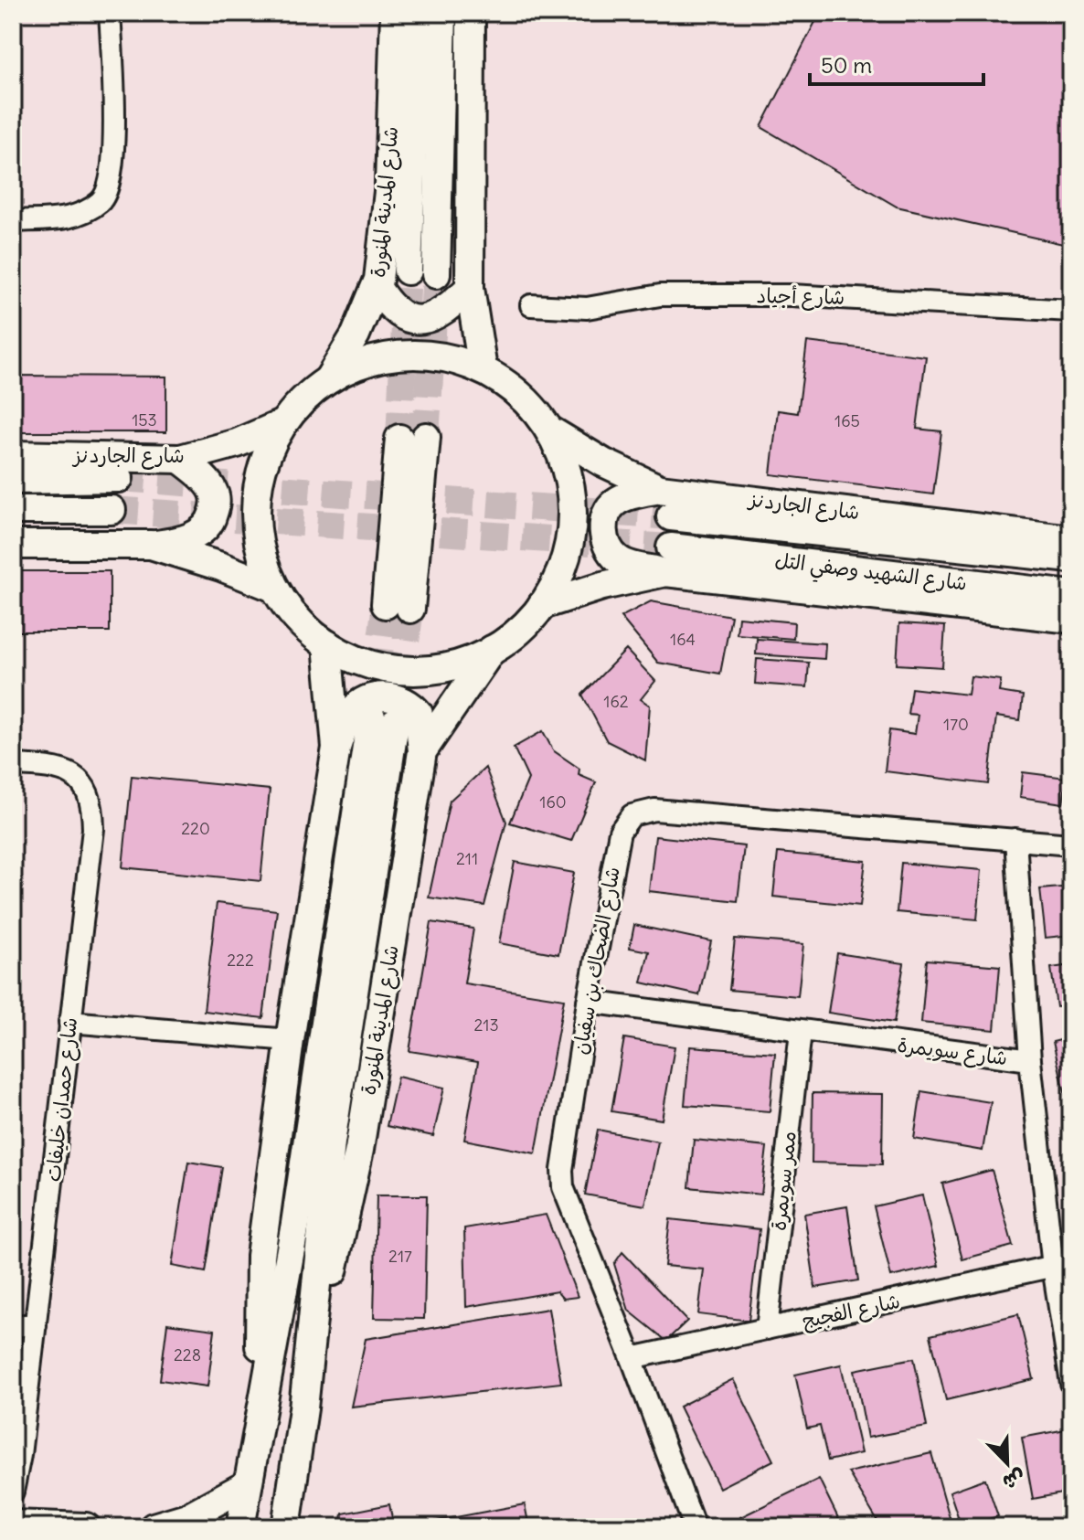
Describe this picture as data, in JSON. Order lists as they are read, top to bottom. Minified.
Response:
{"streets":{"street":["شارع المدينة المنورة","شارع أجياد","شارع الجاردنز","شارع الشهيد وصفي التل","شارع الضحاك بن سفيان","شارع سويمرة","شارع حمدان خليفات","ممر سويمرة","شارع الفجيج"]},"crossings":[["شارع الضحاك بن سفيان","شارع سويمرة"],["شارع الضحاك بن سفيان","شارع الفجيج"],["شارع سويمرة","ممر سويمرة"],["شارع سويمرة","شارع الفجيج"],["ممر سويمرة","شارع الفجيج"]],"house_numbers":["153","165","164","162","170","160","220","211","222","213","217","228"],"scale_bar":"50 m","north":"bottom right"}
